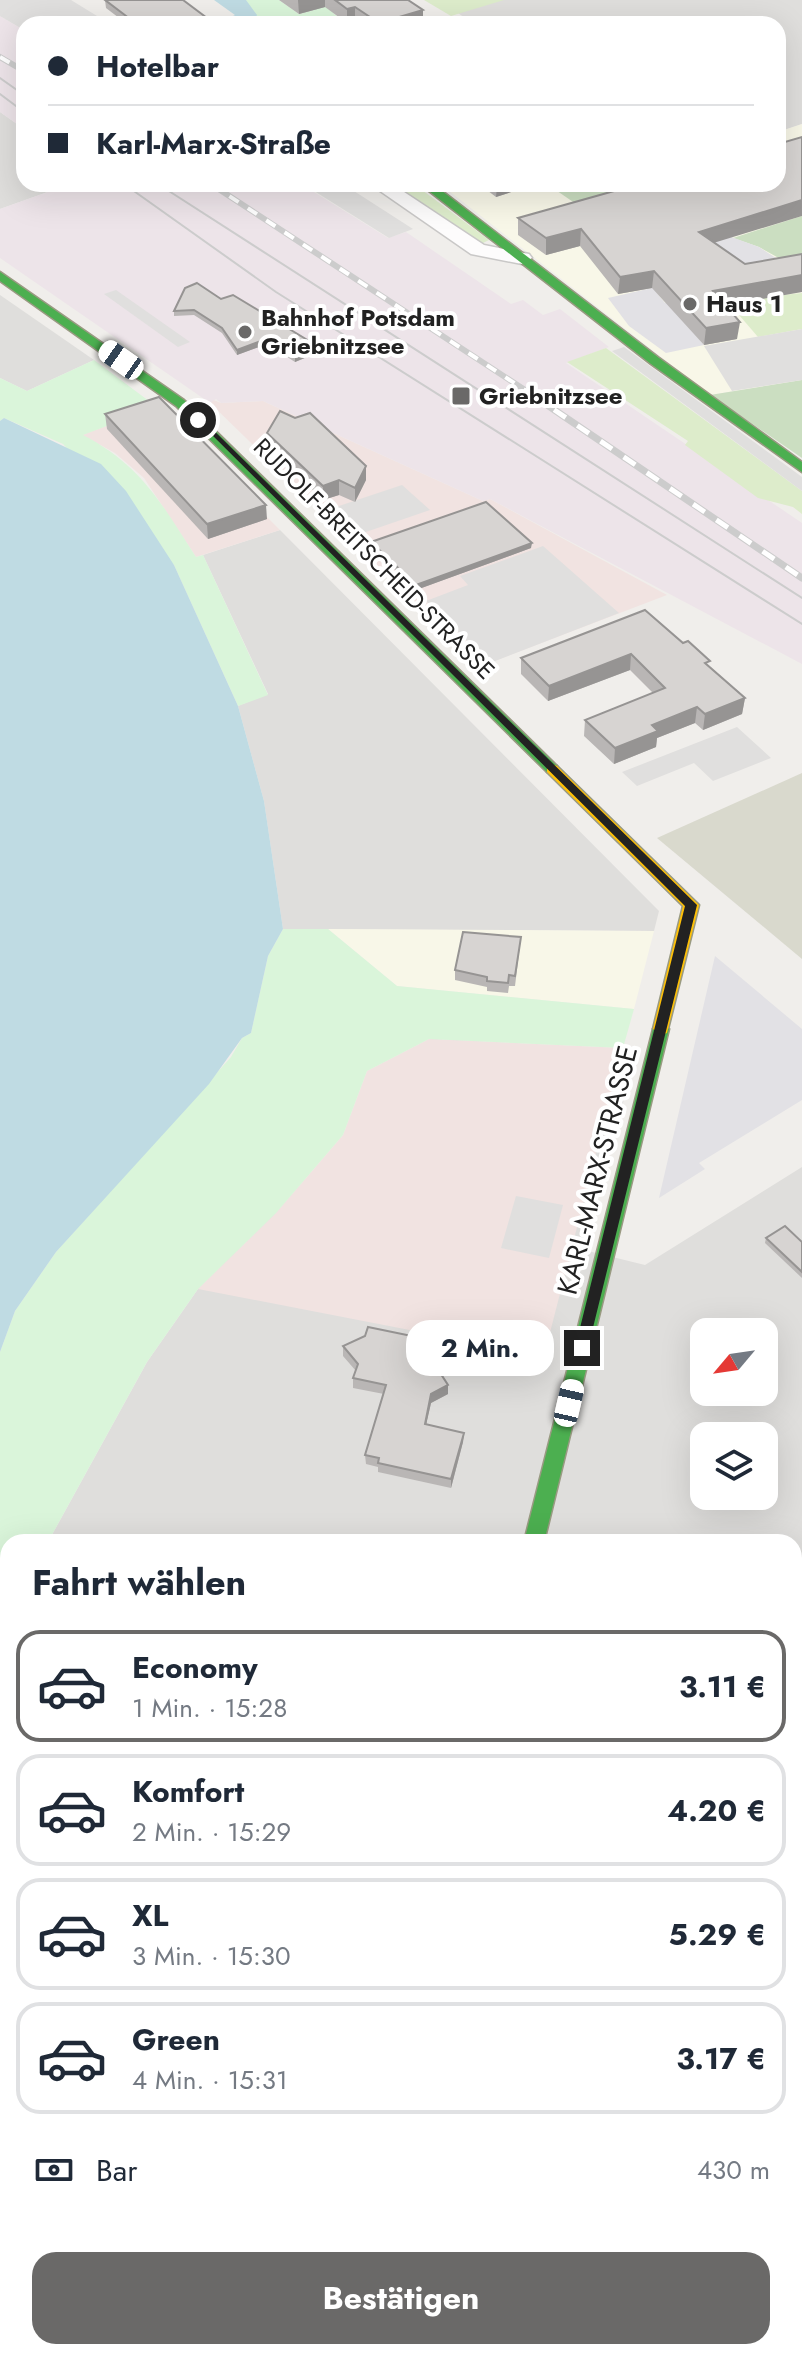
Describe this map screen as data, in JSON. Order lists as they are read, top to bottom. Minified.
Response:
{"streets":{"street":["RUDOLF-BREITSCHEID-STRASSE","KARL-MARX-STRASSE"]},"crossings":[["RUDOLF-BREITSCHEID-STRASSE","KARL-MARX-STRASSE"]],"places":{"other":["Haus 1","Bahnhof Potsdam Griebnitzsee"],"transit":["Griebnitzsee"]},"north":"bottom left","page":{"banner":["Hotelbar","Karl-Marx-Straße"],"bubble":"2 Min.","heading":"Fahrt wählen","list":[{"name":"Economy","note":"1 Min. · 15:28","value":"3.11 €"},{"name":"Komfort","note":"2 Min. · 15:29","value":"4.20 €"},{"name":"XL","note":"3 Min. · 15:30","value":"5.29 €"},{"name":"Green","note":"4 Min. · 15:31","value":"3.17 €"}],"pay":["Bar","430 m"],"buttons":"Bestätigen"}}
